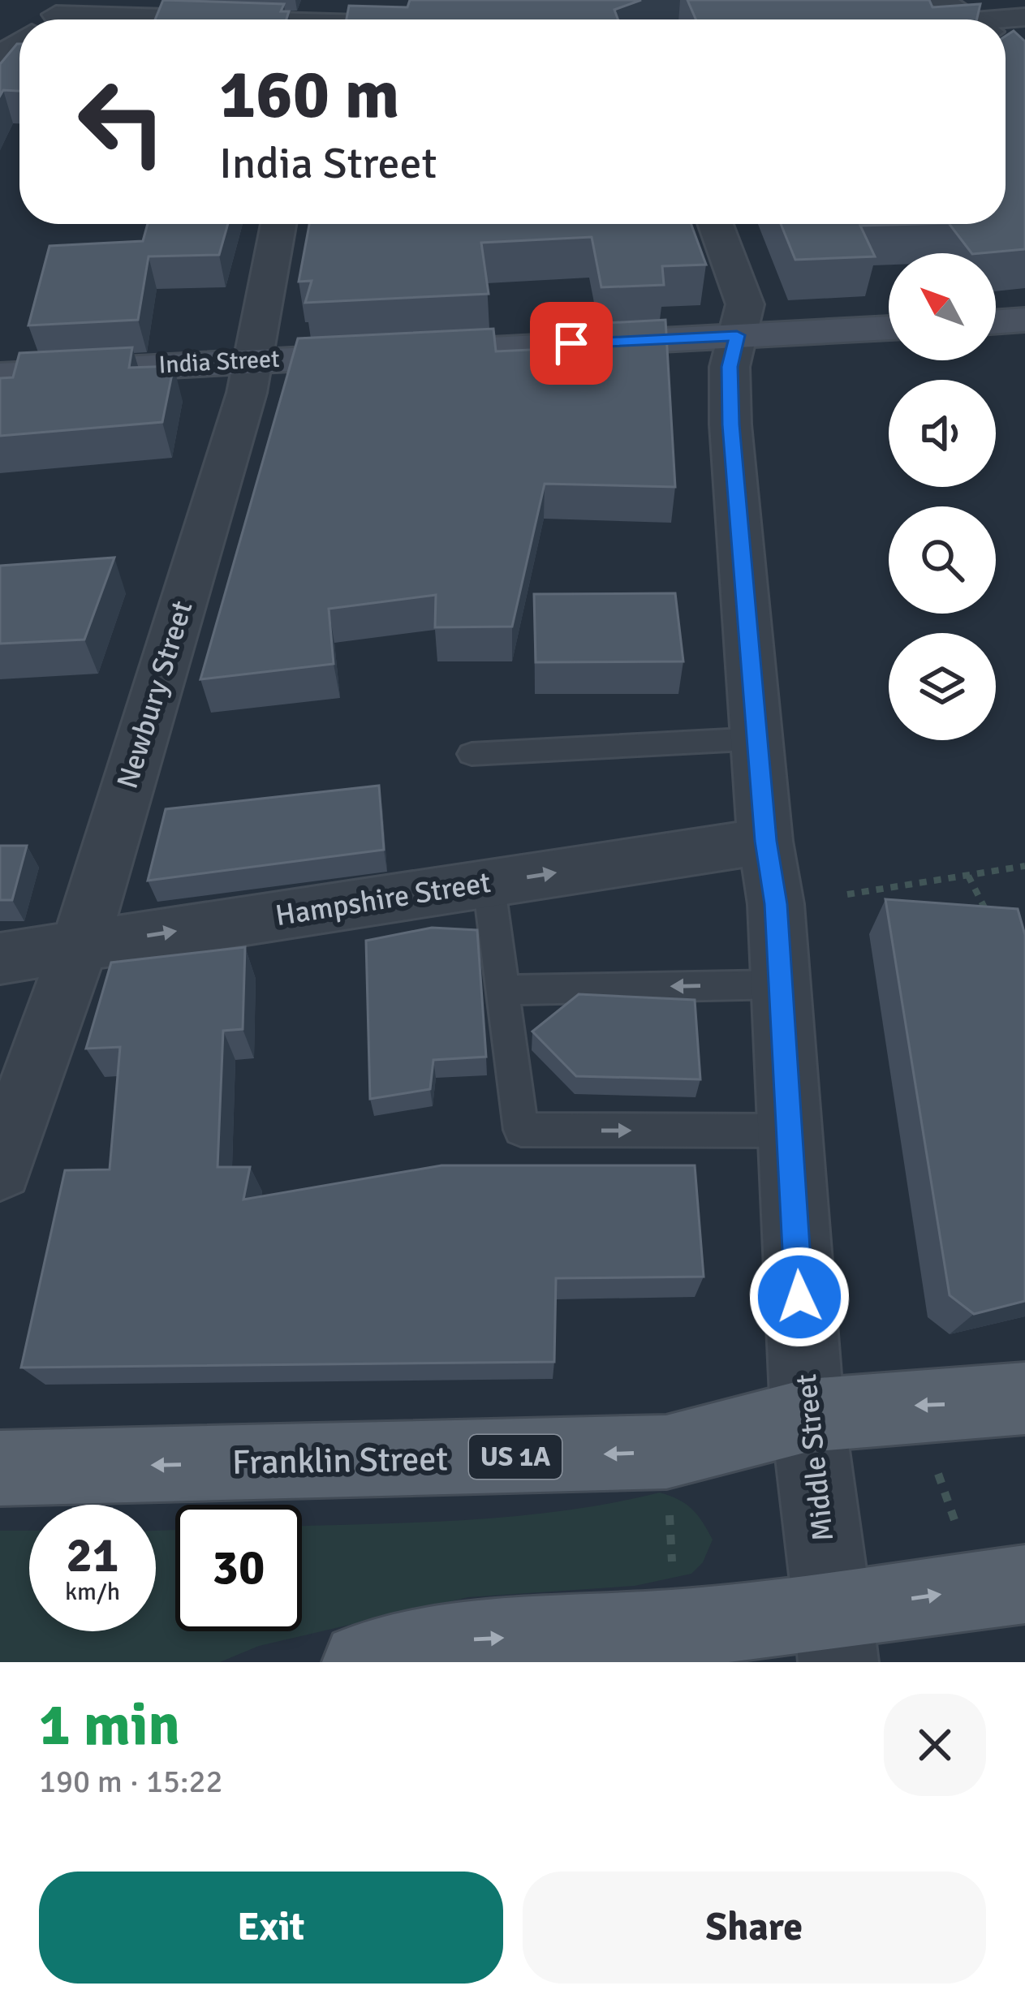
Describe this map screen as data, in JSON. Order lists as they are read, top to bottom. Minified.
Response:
{"streets":{"main road":["India Street","US 1A","Franklin Street"],"street":["Newbury Street","Hampshire Street","Middle Street"]},"crossings":[["India Street","Newbury Street"],["India Street","Middle Street"],["Newbury Street","Hampshire Street"],["Hampshire Street","Middle Street"],["Middle Street","Franklin Street"]],"one_way":["Hampshire Street"],"north":"top left","page":{"turn":["160 m","India Street"],"speed":"21 km/h","limit":"30","heading":["1 min","190 m · 15:22"],"buttons":["Exit","Share"]}}
